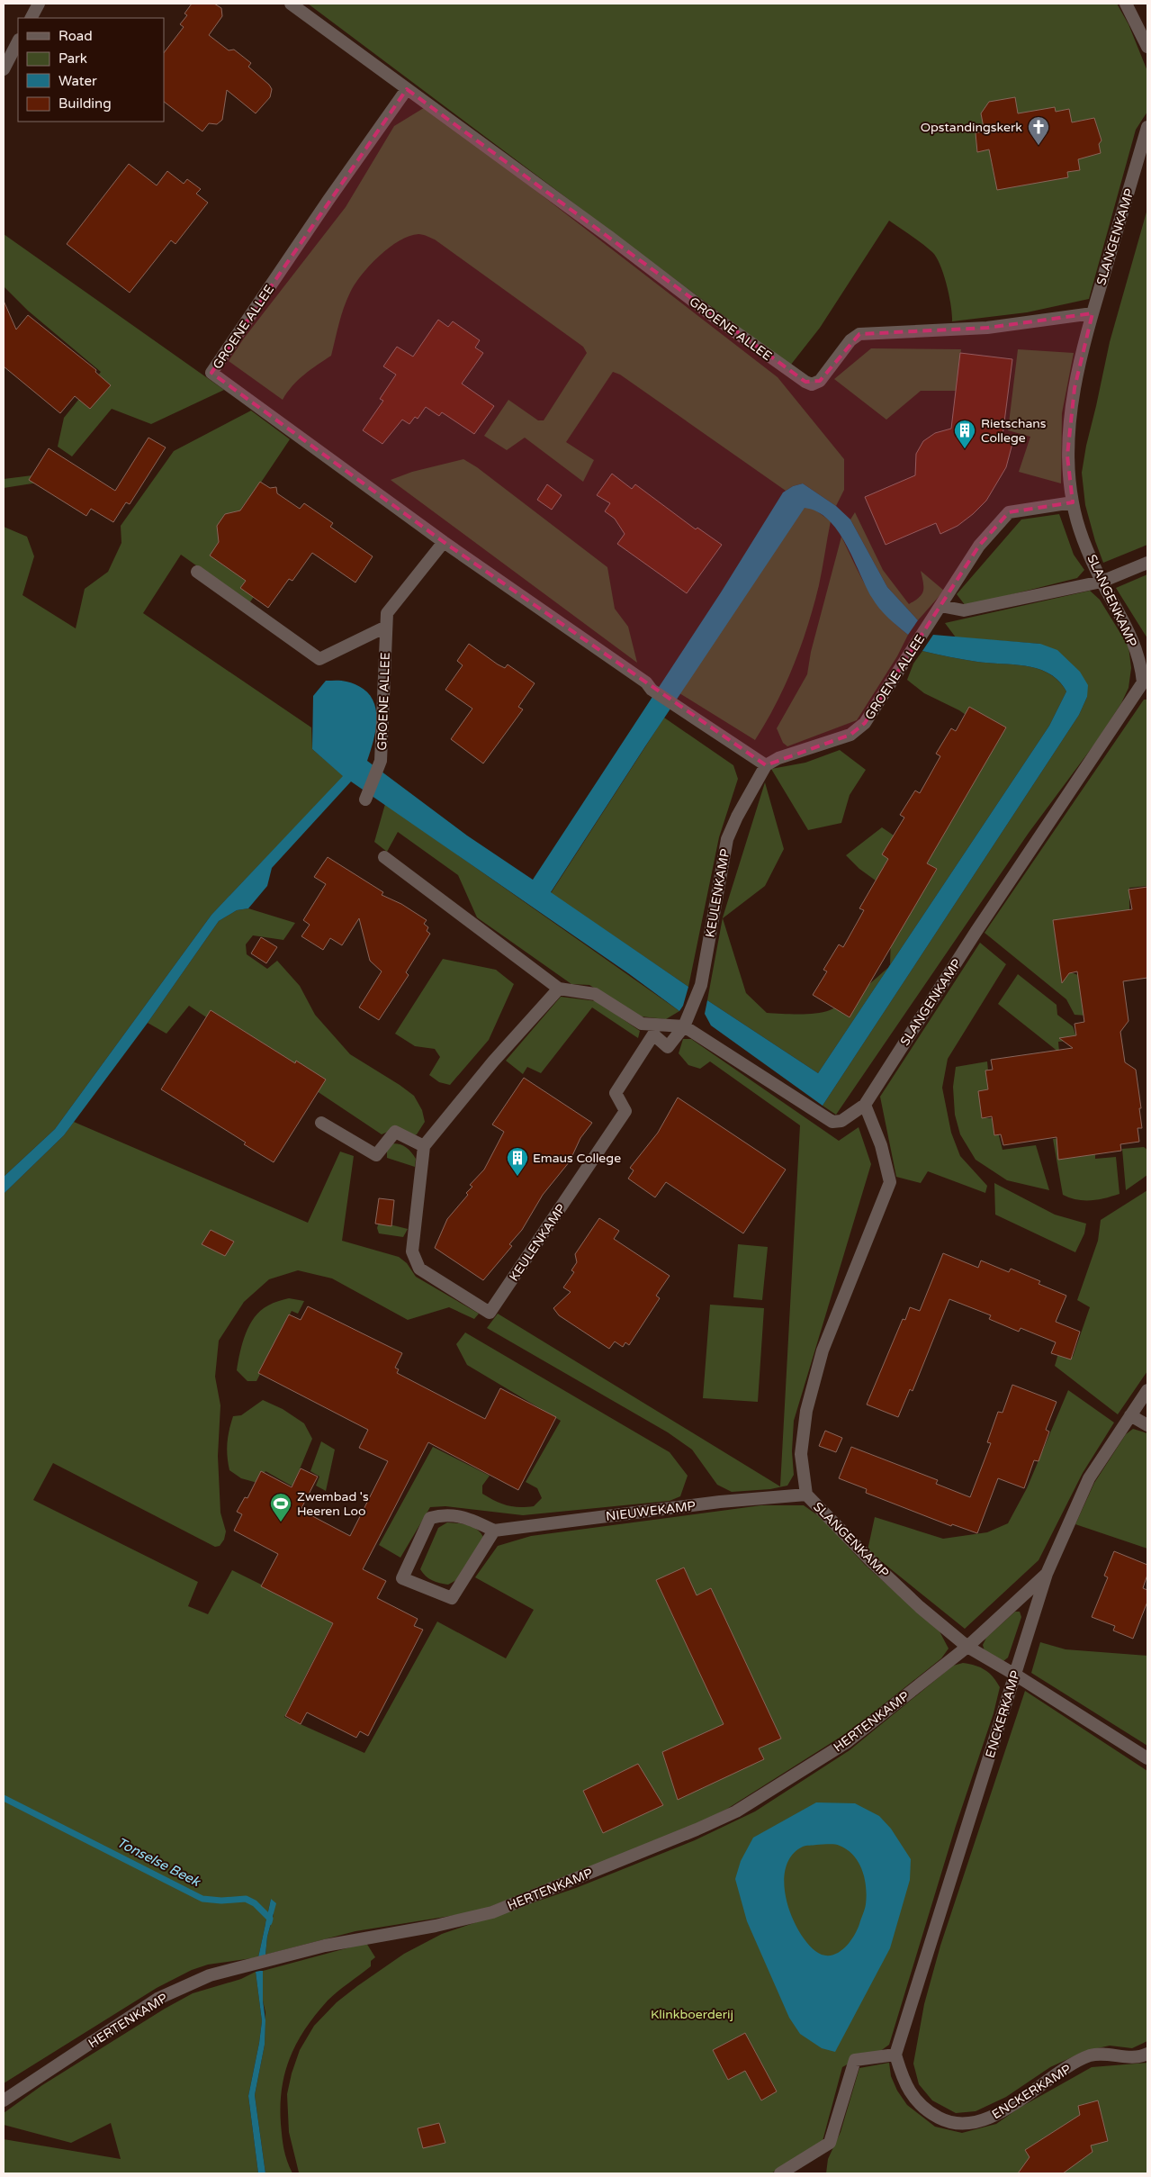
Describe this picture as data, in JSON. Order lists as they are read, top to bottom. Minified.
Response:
{"streets":{"street":["SLANGENKAMP","GROENE ALLEE","KEULENKAMP","NIEUWEKAMP","ENCKERKAMP","HERTENKAMP"]},"crossings":[["SLANGENKAMP","GROENE ALLEE"],["SLANGENKAMP","NIEUWEKAMP"],["SLANGENKAMP","ENCKERKAMP"],["SLANGENKAMP","HERTENKAMP"],["GROENE ALLEE","KEULENKAMP"],["ENCKERKAMP","HERTENKAMP"]],"water":["Tonselse Beek"],"parks":["Klinkboerderij"],"places":{"church":["Opstandingskerk"],"building":["Rietschans College","Emaus College"],"sports":["Zwembad 's Heeren Loo"]},"legend":["Road","Park","Water","Building"]}
